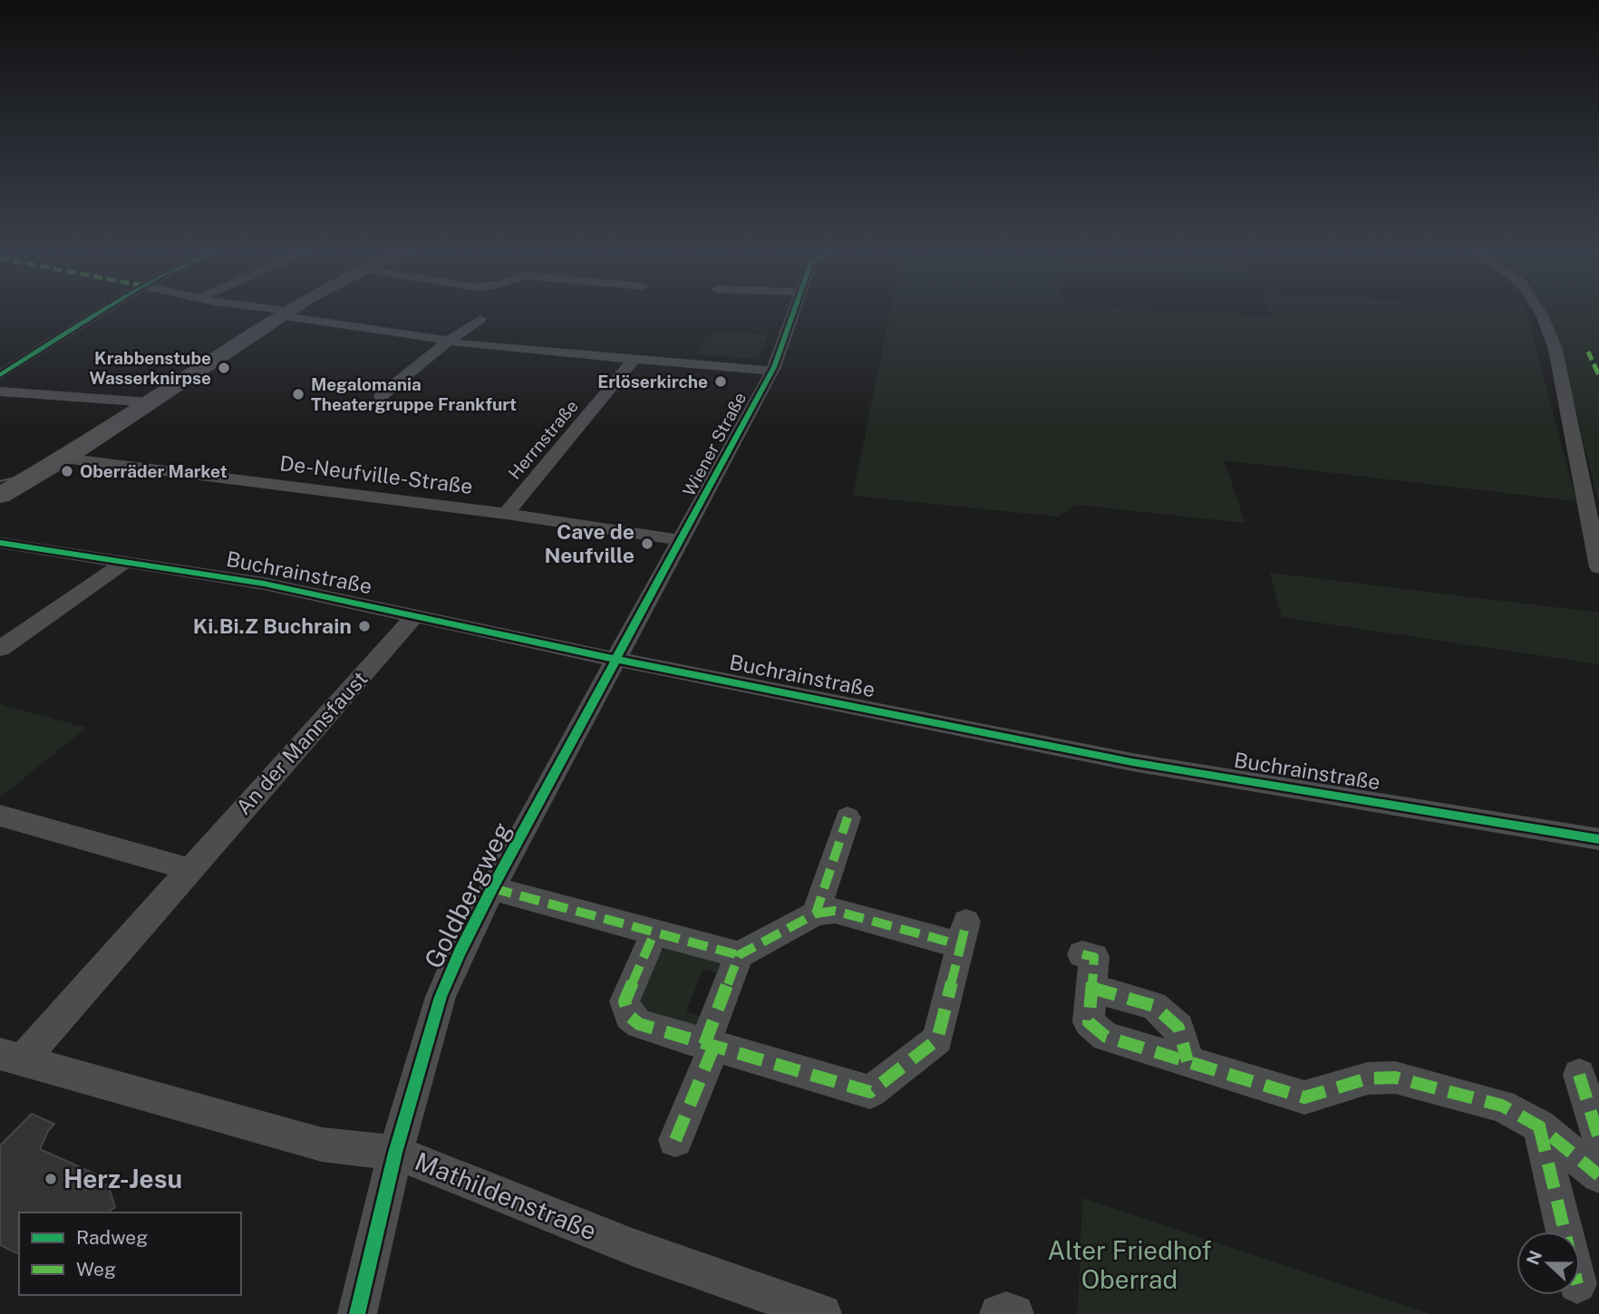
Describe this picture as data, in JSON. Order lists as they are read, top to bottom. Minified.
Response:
{"streets":{"street":["Herrnstraße","Wiener Straße","De-Neufville-Straße","Buchrainstraße","An der Mannsfaust","Goldbergweg","Mathildenstraße"]},"crossings":[["Herrnstraße","De-Neufville-Straße"],["Wiener Straße","De-Neufville-Straße"],["Wiener Straße","Buchrainstraße"],["Wiener Straße","Goldbergweg"],["Buchrainstraße","An der Mannsfaust"],["Buchrainstraße","Goldbergweg"],["An der Mannsfaust","Mathildenstraße"],["Goldbergweg","Mathildenstraße"]],"parks":["Alter Friedhof Oberrad"],"places":["Krabbenstube Wasserknirpse","Erlöserkirche","Megalomania Theatergruppe Frankfurt","Oberräder Market","Cave de Neufville","Ki.Bi.Z Buchrain","Herz-Jesu"],"legend":["Radweg","Weg"],"north":"left"}
